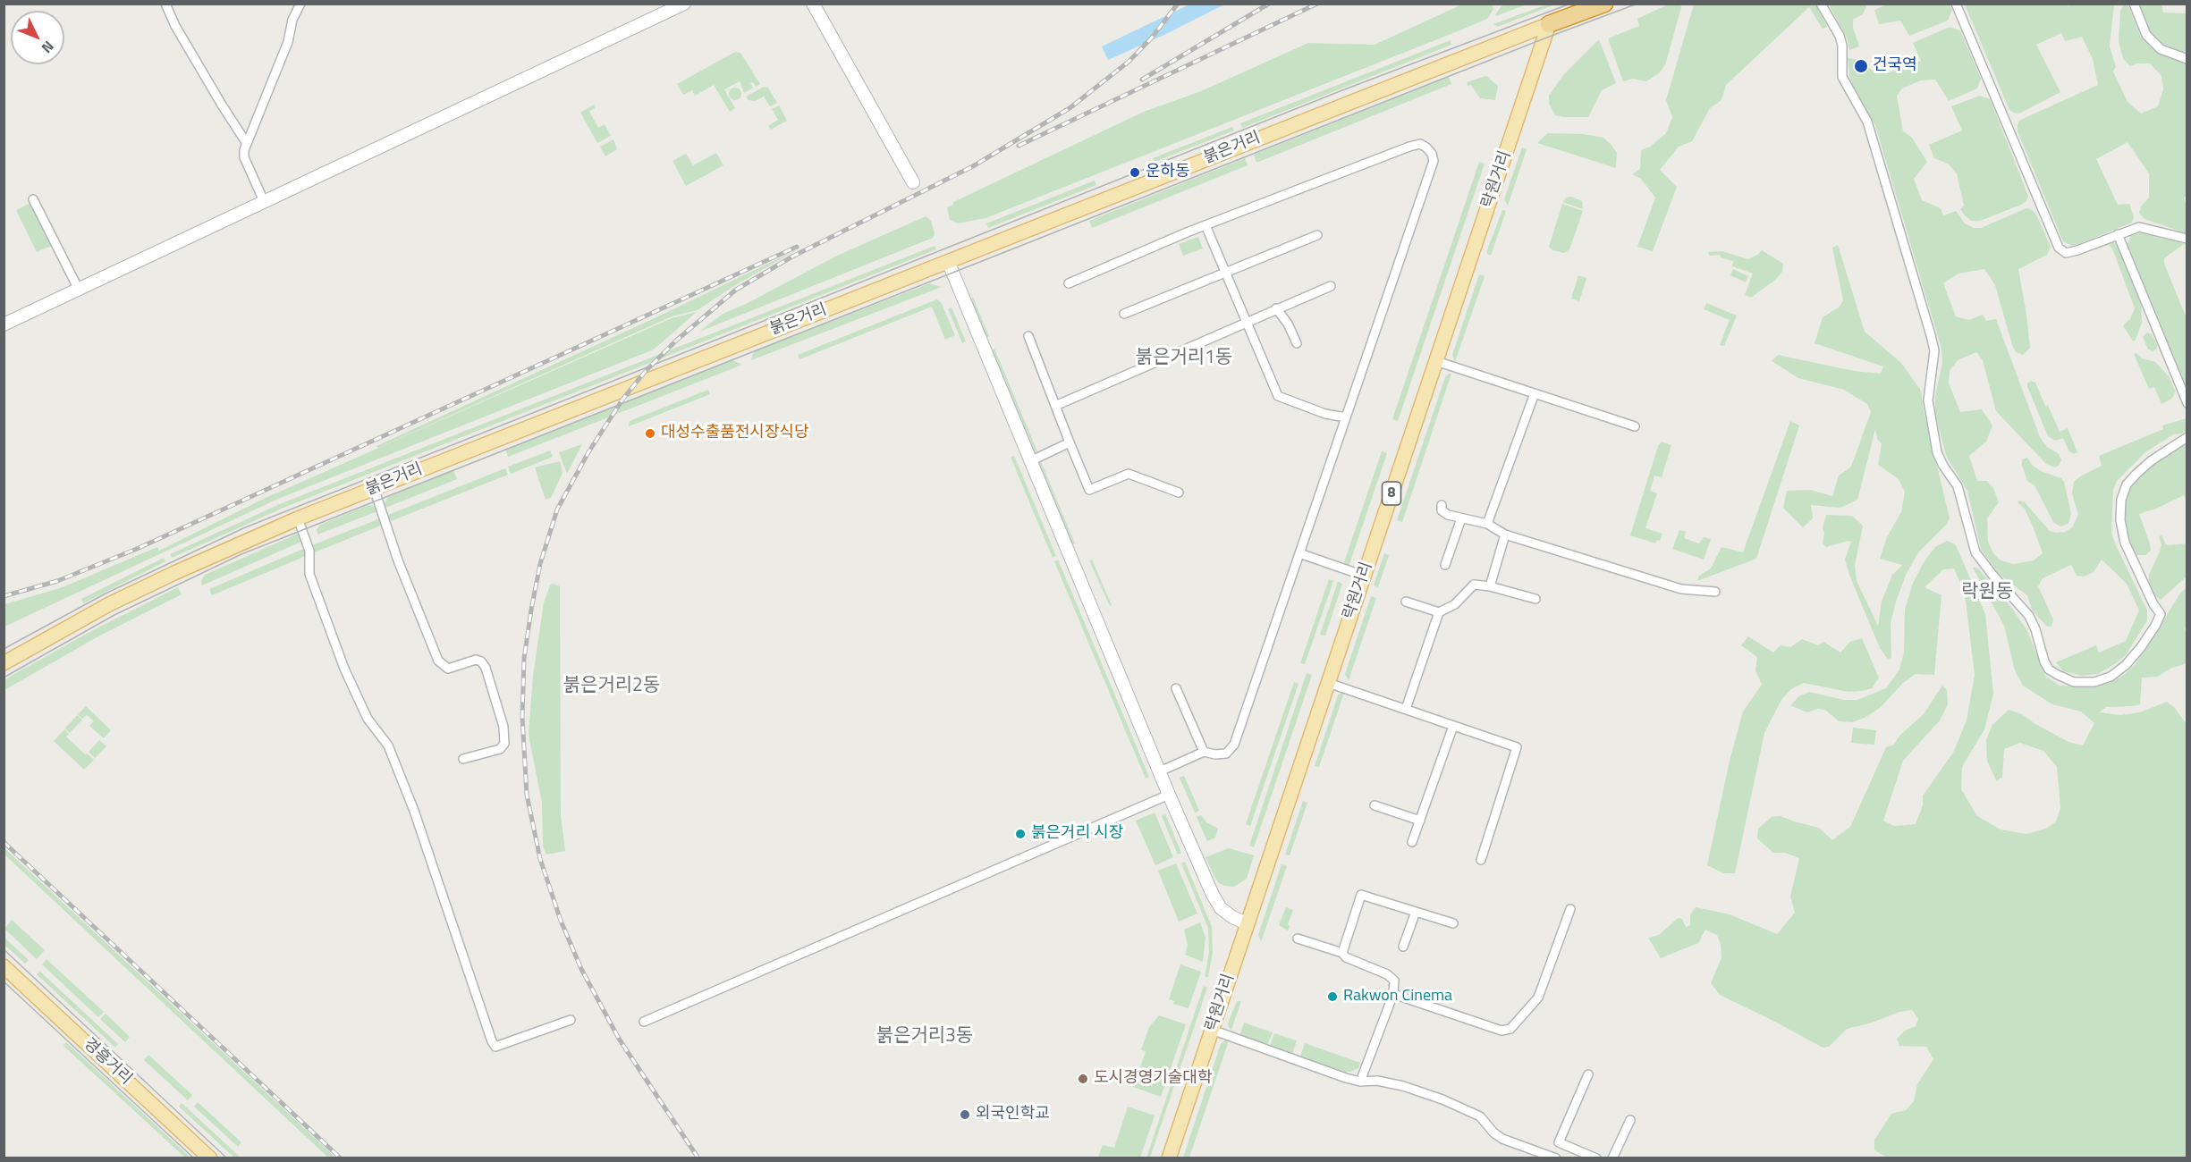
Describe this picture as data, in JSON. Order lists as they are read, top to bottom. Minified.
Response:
{"streets":{"highway":["붉은거리"],"main road":["락원거리","8","경흥거리"]},"crossings":[["붉은거리","락원거리"]],"districts":["붉은거리1동","락원동","붉은거리2동","붉은거리3동"],"places":["건국역","운하동","대성수출품전시장식당","붉은거리 시장","Rakwon Cinema","도시경영기술대학","외국인학교"],"north":"bottom right"}
